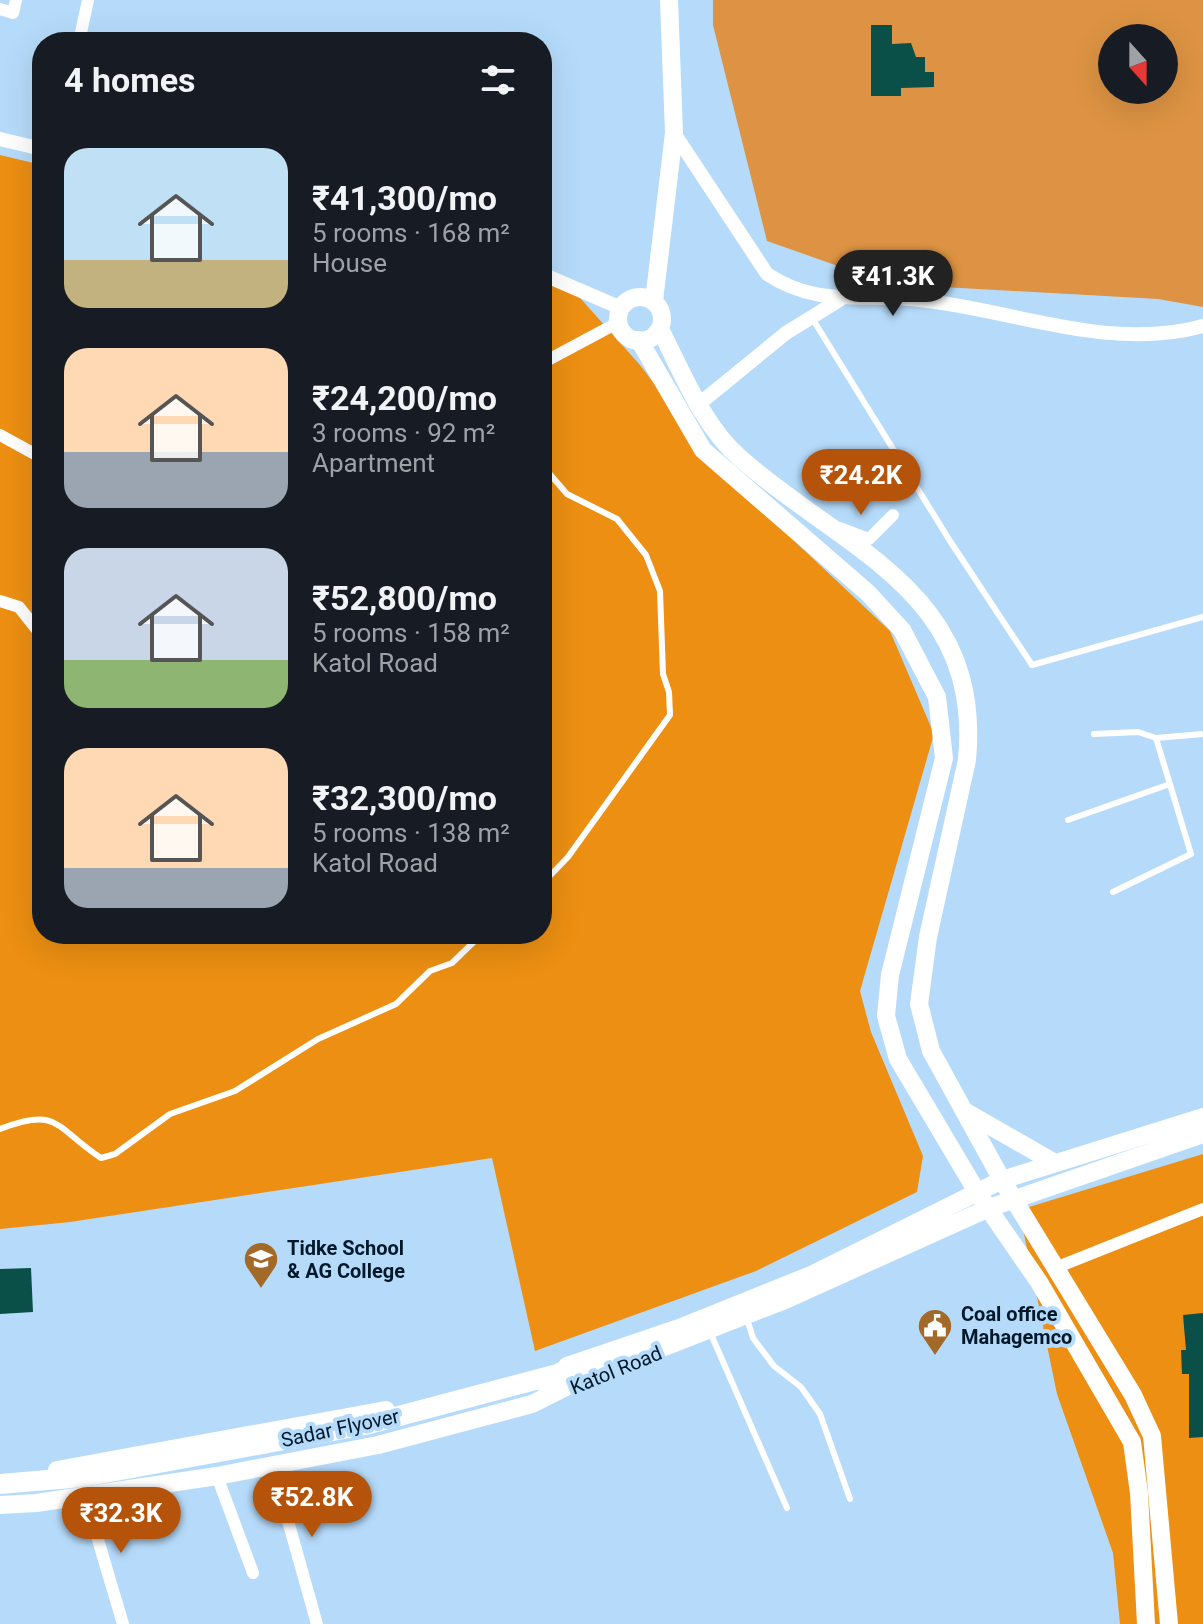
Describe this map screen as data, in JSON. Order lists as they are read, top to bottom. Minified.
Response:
{"streets":{"highway":["Sadar Flyover"],"main road":["Katol Road"]},"crossings":[["Katol Road","Sadar Flyover"]],"places":{"school or university":["Tidke School & AG College"],"public building":["Coal office Mahagemco"]},"north":"bottom","page":{"heading":"4 homes","list":[{"name":"₹41,300/mo","note":"5 rooms · 168 m² · House"},{"name":"₹24,200/mo","note":"3 rooms · 92 m² · Apartment"},{"name":"₹52,800/mo","note":"5 rooms · 158 m² · Katol Road"},{"name":"₹32,300/mo","note":"5 rooms · 138 m² · Katol Road"}],"price":["₹41.3K","₹24.2K","₹52.8K","₹32.3K"]}}
